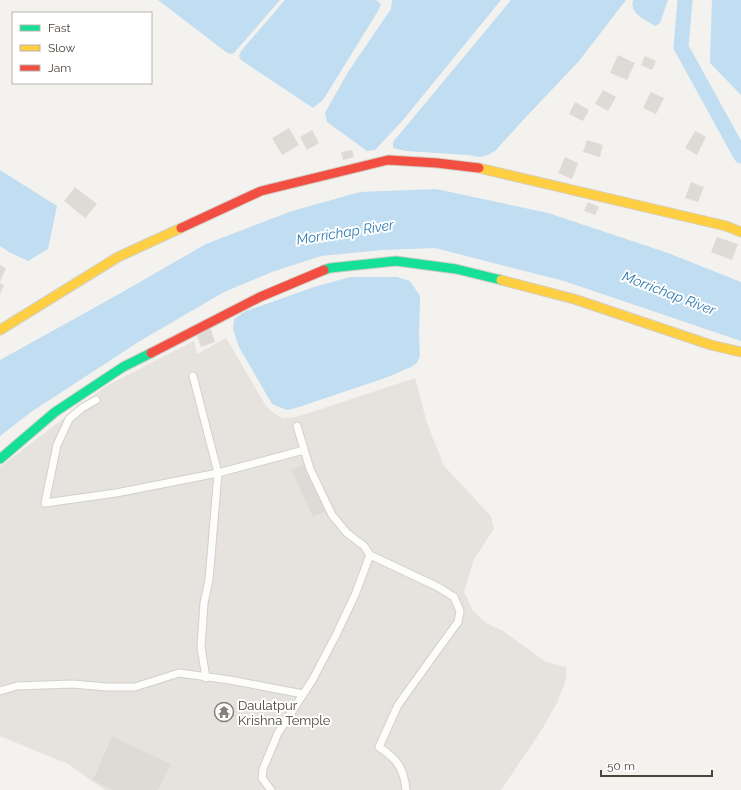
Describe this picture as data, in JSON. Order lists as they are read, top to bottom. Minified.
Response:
{"water":["Morrichap River"],"places":{"temple":["Daulatpur Krishna Temple"]},"legend":["Fast","Slow","Jam"],"scale_bar":"50 m"}
